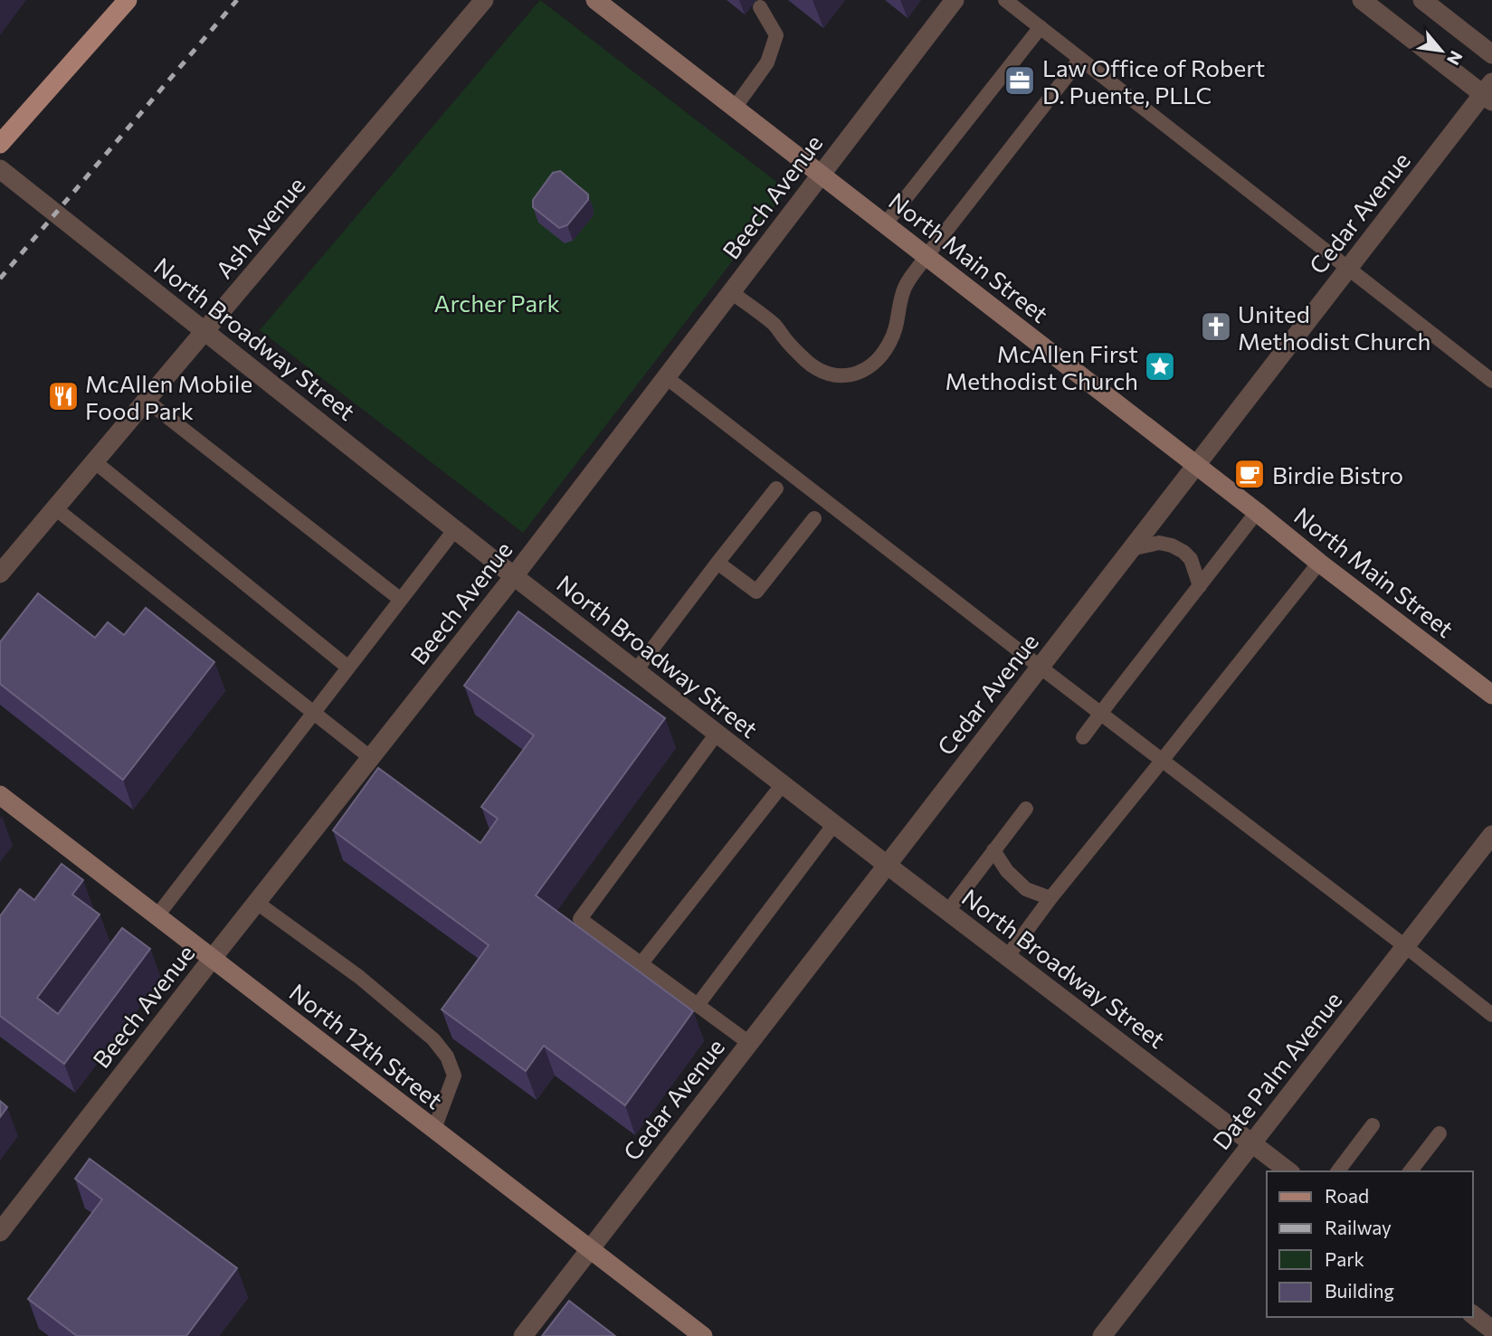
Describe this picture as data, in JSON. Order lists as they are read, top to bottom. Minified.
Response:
{"streets":{"street":["Beech Avenue","Cedar Avenue","Ash Avenue","North Main Street","North Broadway Street","North 12th Street","Date Palm Avenue"]},"crossings":[["Beech Avenue","North Main Street"],["Beech Avenue","North Broadway Street"],["Beech Avenue","North 12th Street"],["Cedar Avenue","North Main Street"],["Cedar Avenue","North Broadway Street"],["Cedar Avenue","North 12th Street"],["Ash Avenue","North Broadway Street"],["North Broadway Street","Date Palm Avenue"]],"parks":["Archer Park"],"places":{"office":["Law Office of Robert D. Puente, PLLC"],"church":["United Methodist Church"],"place":["McAllen First Methodist Church"],"restaurant":["McAllen Mobile Food Park"],"cafe":["Birdie Bistro"]},"legend":["Road","Railway","Park","Building"],"north":"bottom right"}
